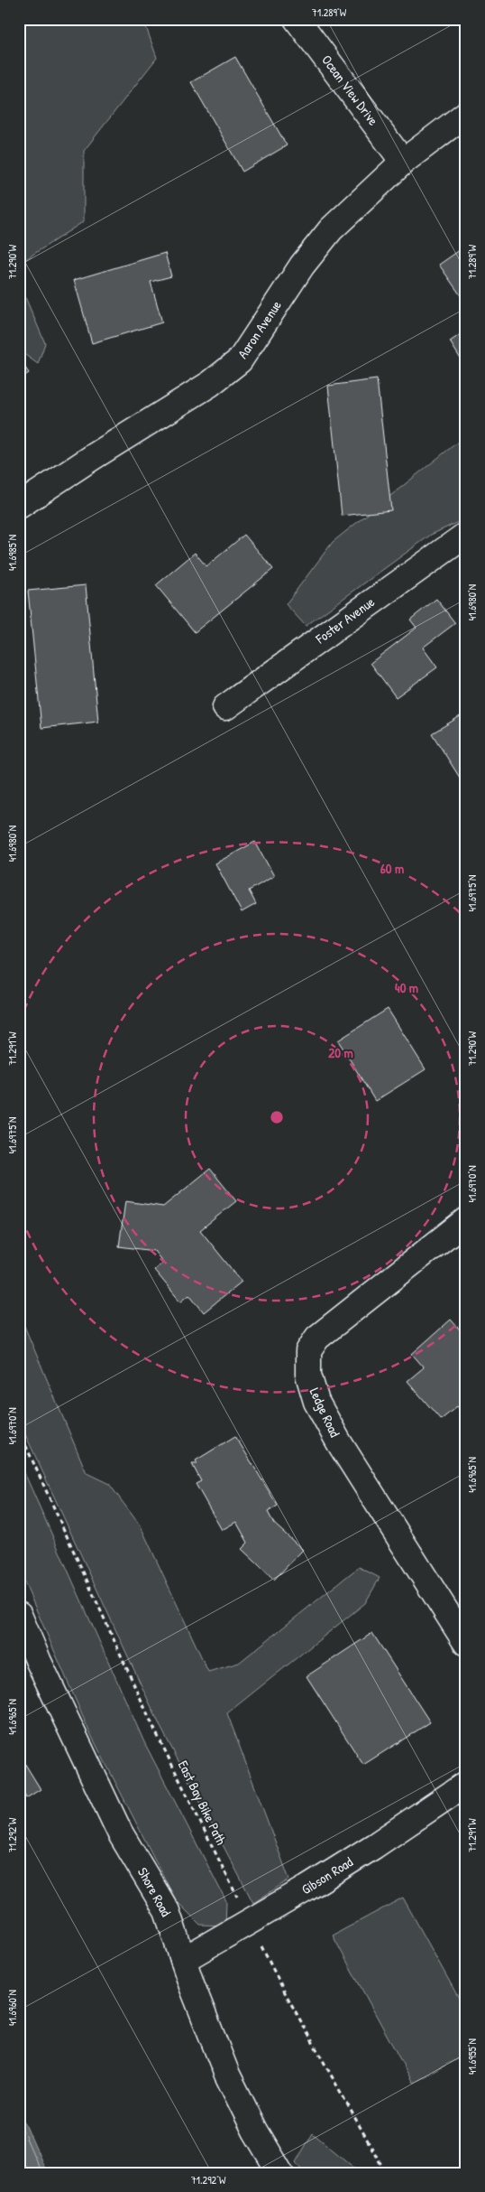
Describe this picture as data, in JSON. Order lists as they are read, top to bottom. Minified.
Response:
{"streets":{"street":["Ocean View Drive","Aaron Avenue","Foster Avenue","Ledge Road","Gibson Road","Shore Road"],"path":["East Bay Bike Path"]},"crossings":[["Ocean View Drive","Aaron Avenue"],["East Bay Bike Path","Gibson Road"],["Gibson Road","Shore Road"]],"coordinates":["71.289°W","71.290°W","41.6985°N","41.6980°N","41.6975°N","71.291°W","41.6970°N","41.6965°N","71.292°W","41.6960°N","41.6955°N"],"rings":["60 m","40 m","20 m"]}
